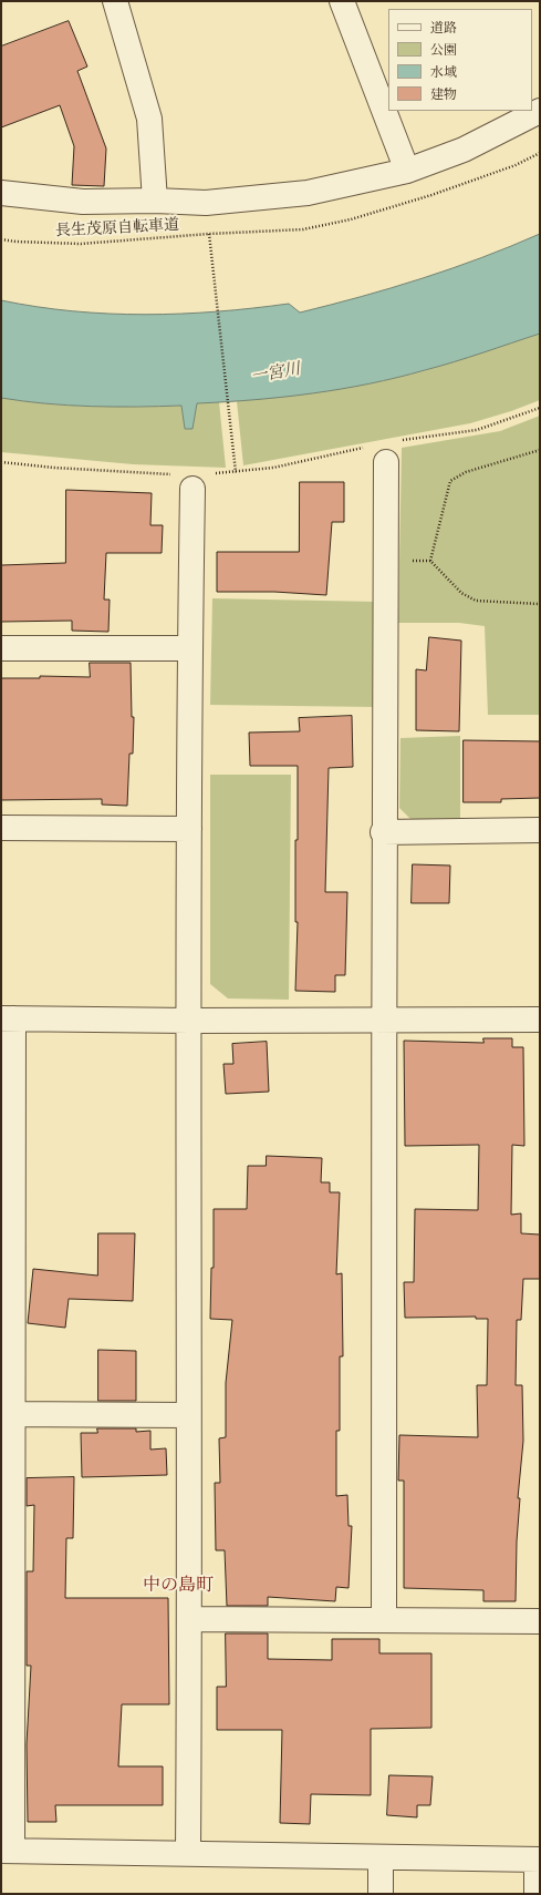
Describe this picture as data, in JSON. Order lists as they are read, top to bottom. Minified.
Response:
{"streets":{"path":["長生茂原自転車道"]},"districts":["中の島町"],"water":["一宮川"],"legend":["道路","公園","水域","建物"]}
